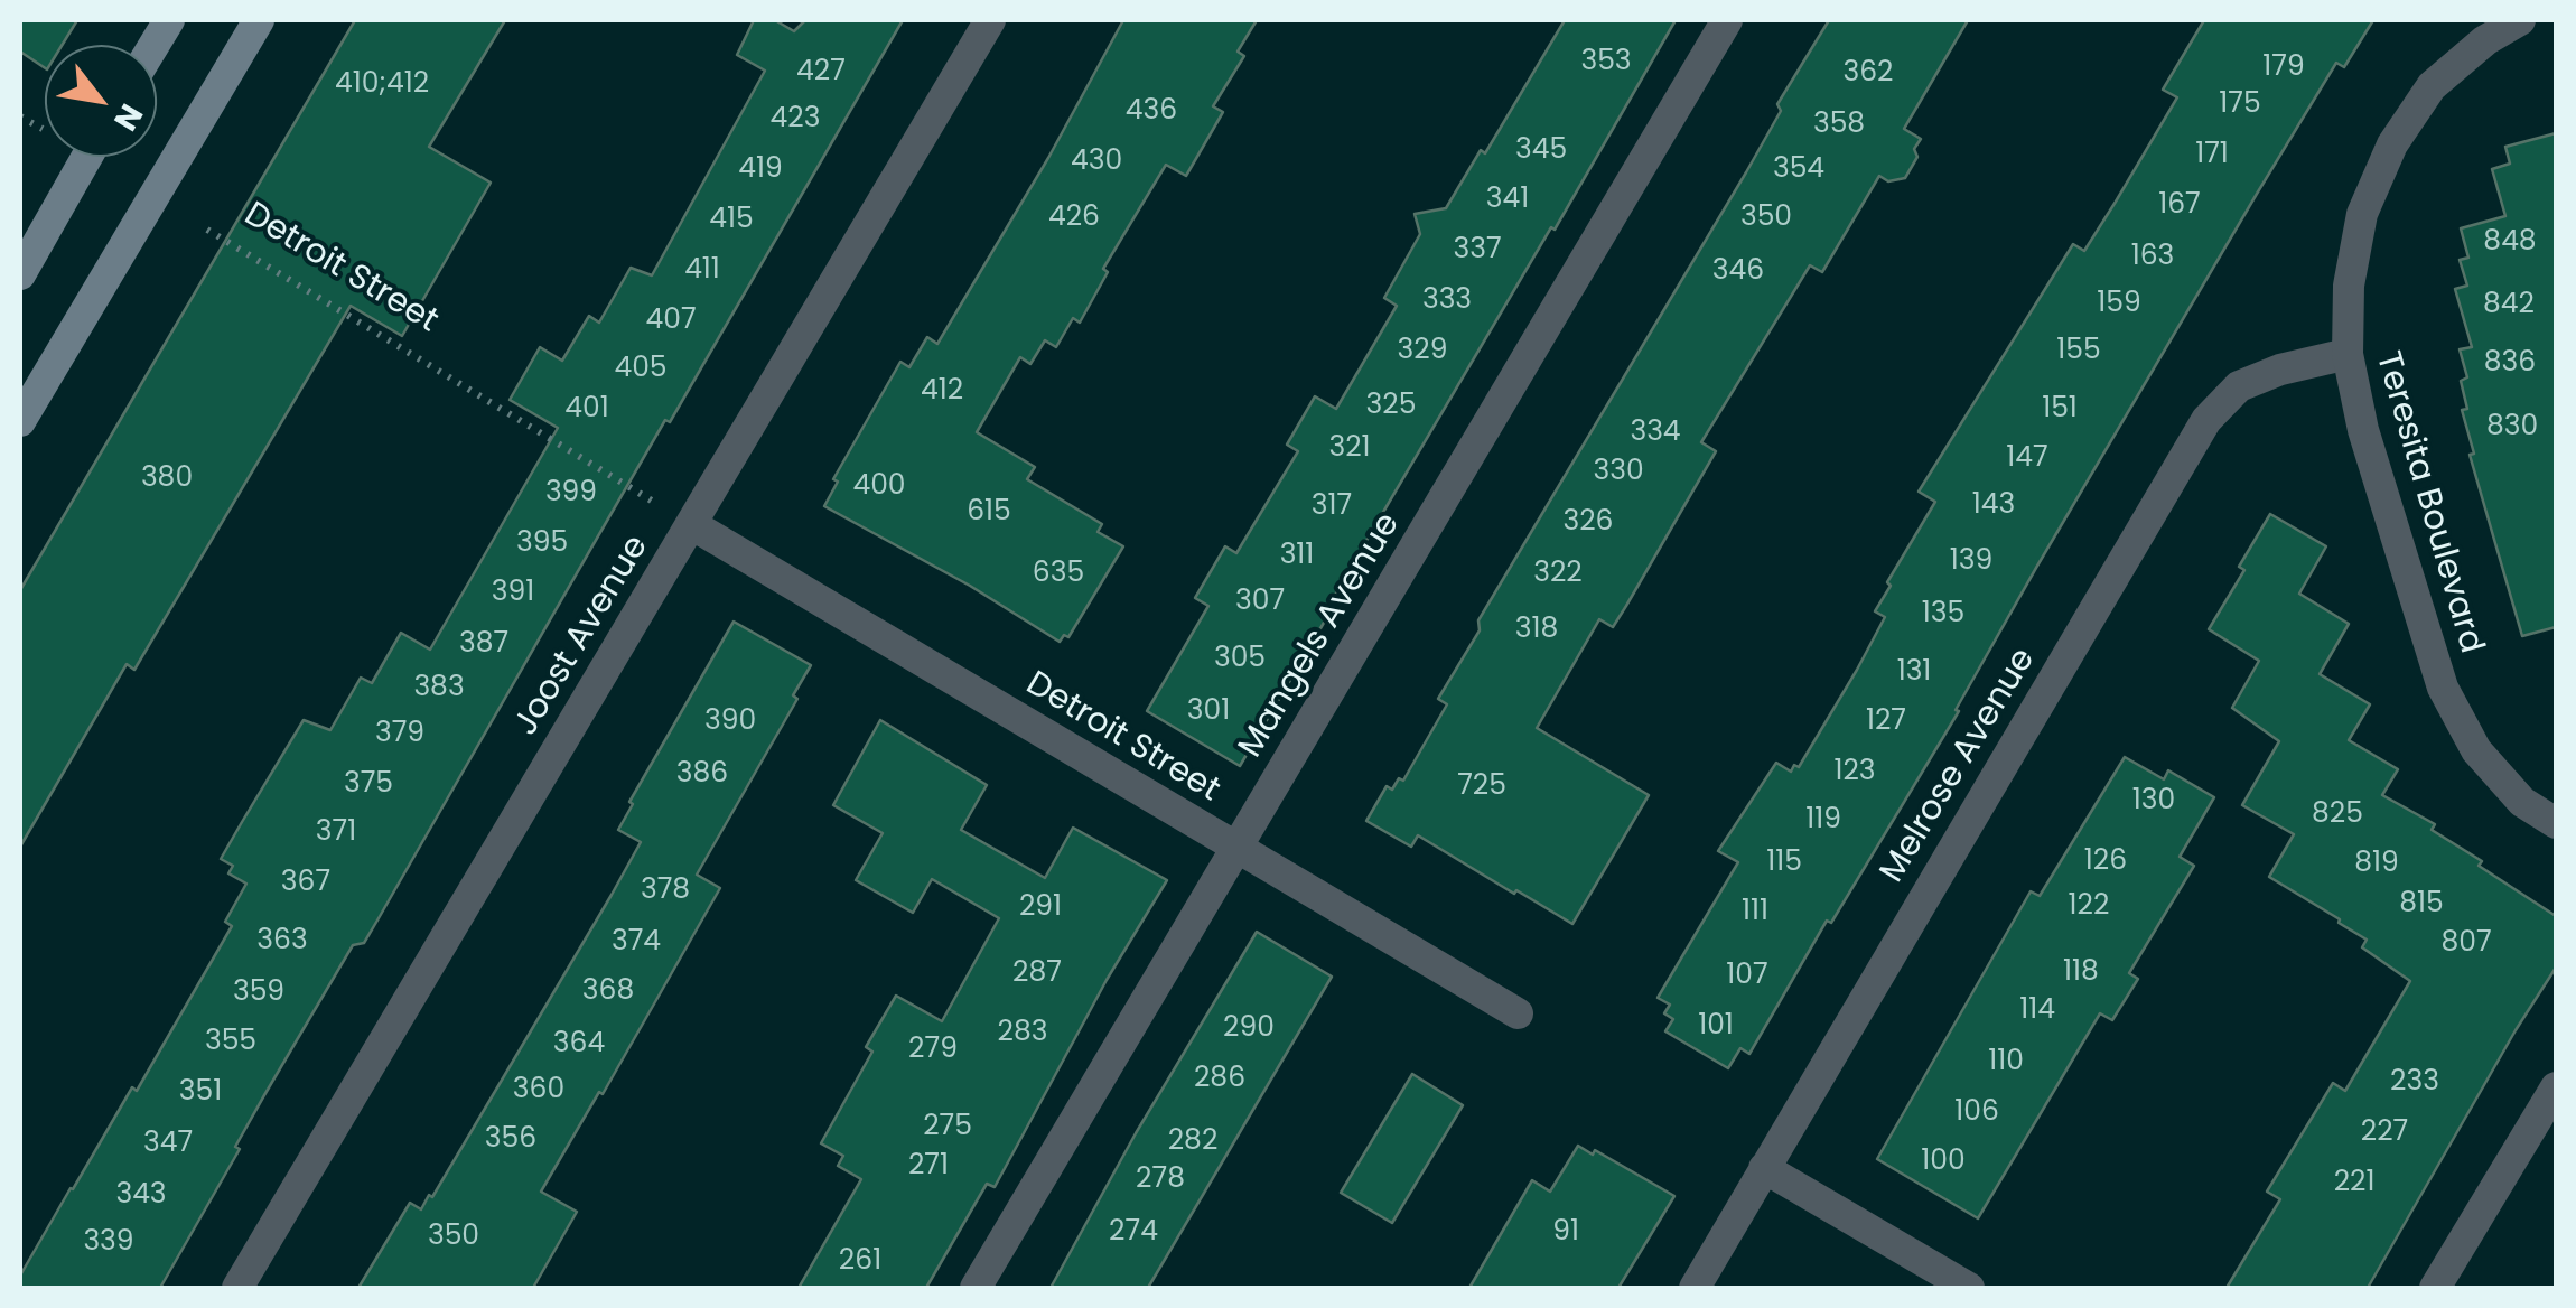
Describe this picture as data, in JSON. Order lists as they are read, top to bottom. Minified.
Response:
{"streets":{"street":["Detroit Street","Teresita Boulevard","Joost Avenue","Mangels Avenue","Melrose Avenue"]},"crossings":[["Detroit Street","Joost Avenue"],["Detroit Street","Mangels Avenue"],["Teresita Boulevard","Melrose Avenue"]],"house_numbers":["353","179","427","362","410;412","175","436","423","358","345","171","430","419","354","341","167","426","350","415","848","337","163","411","346","333","159","842","407","329","155","836","405","412","325","401","151","830","334","321","147","330","380","400","399","143","317","615","326","395","311","139","635","322","391","307","135","318","387","305","131","383","301","390","127","379","123","386","375","725","130","825","119","371","126","115","819","367","378","815","122","291","111","363","374","807","118","287","107","368","359","114","101","290","283","355","364","279","110","286","233","360","351","106","275","227","356","282","347","100","271","278","221","343","274","91","350","339","261"],"north":"bottom right"}
